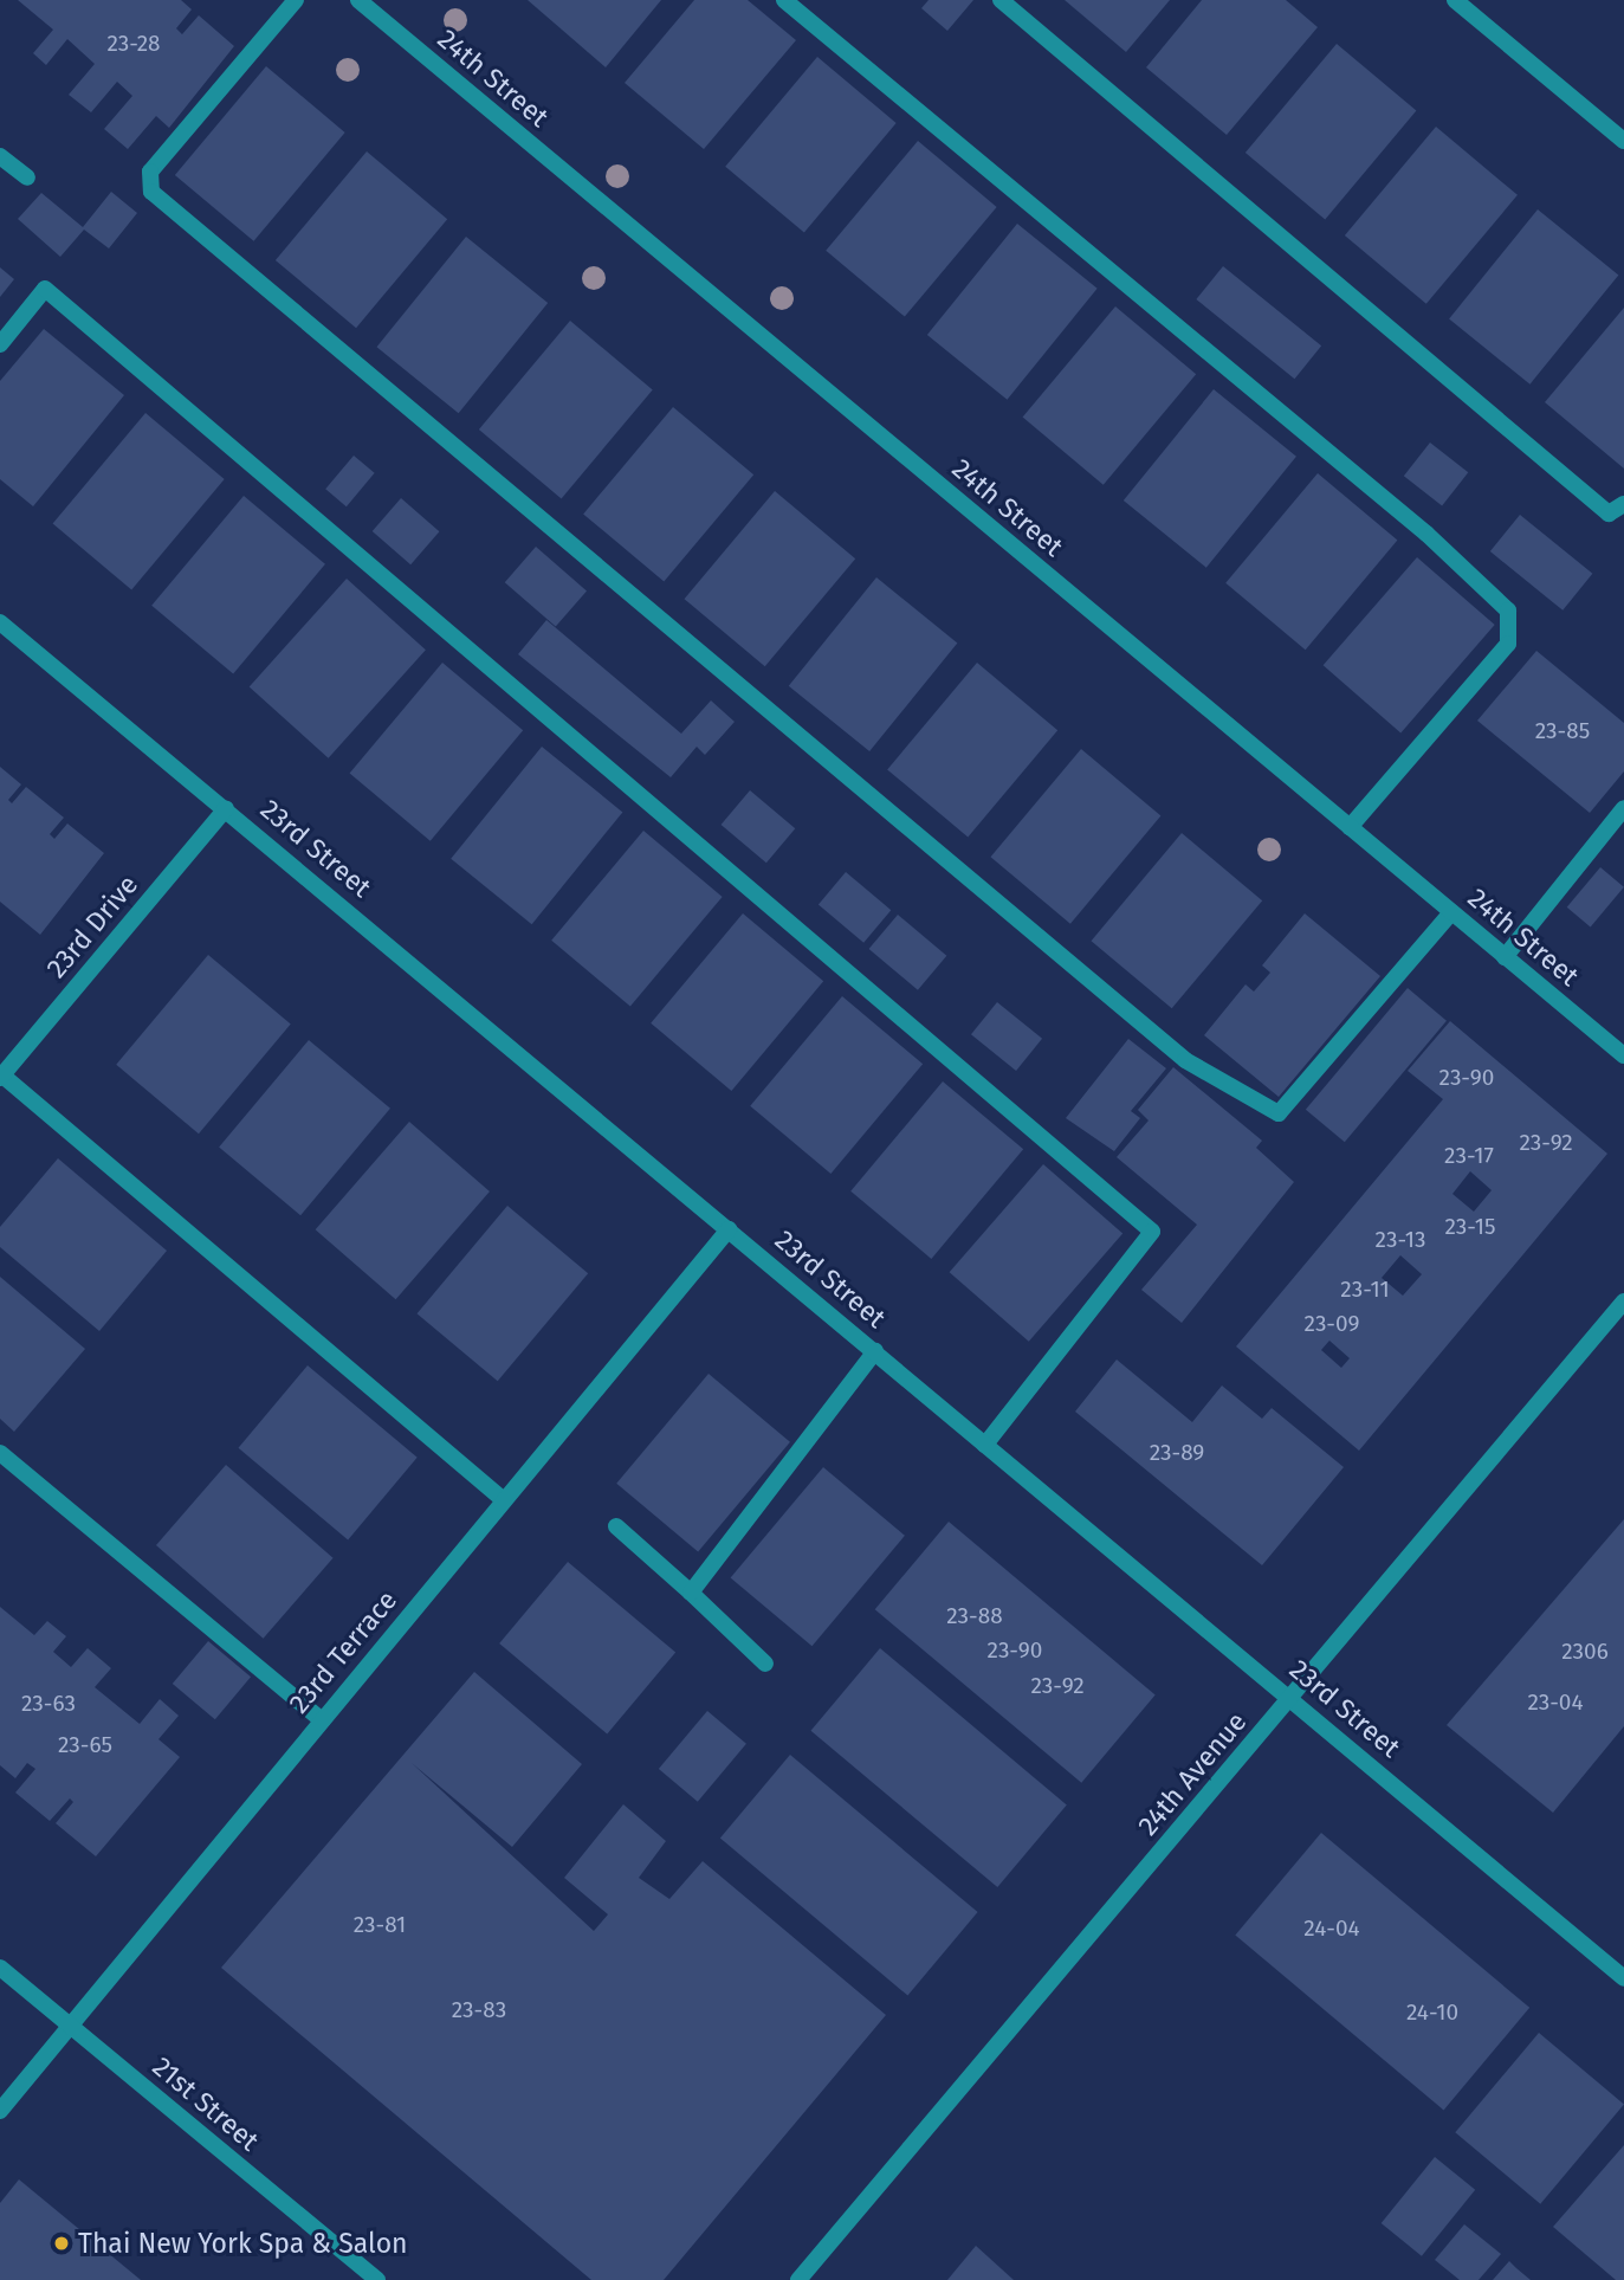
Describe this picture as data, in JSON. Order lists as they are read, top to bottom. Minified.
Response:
{"streets":{"street":["24th Street","23rd Street","23rd Drive","23rd Terrace","24th Avenue","21st Street"]},"crossings":[["23rd Street","23rd Drive"],["23rd Street","23rd Terrace"],["23rd Street","24th Avenue"],["23rd Terrace","21st Street"]],"places":["Thai New York Spa & Salon"],"house_numbers":["23-28","23-85","23-90","23-92","23-17","23-15","23-13","23-11","23-09","23-89","23-88","23-90","2306","23-92","23-04","23-63","23-65","23-81","24-04","23-83","24-10"]}
